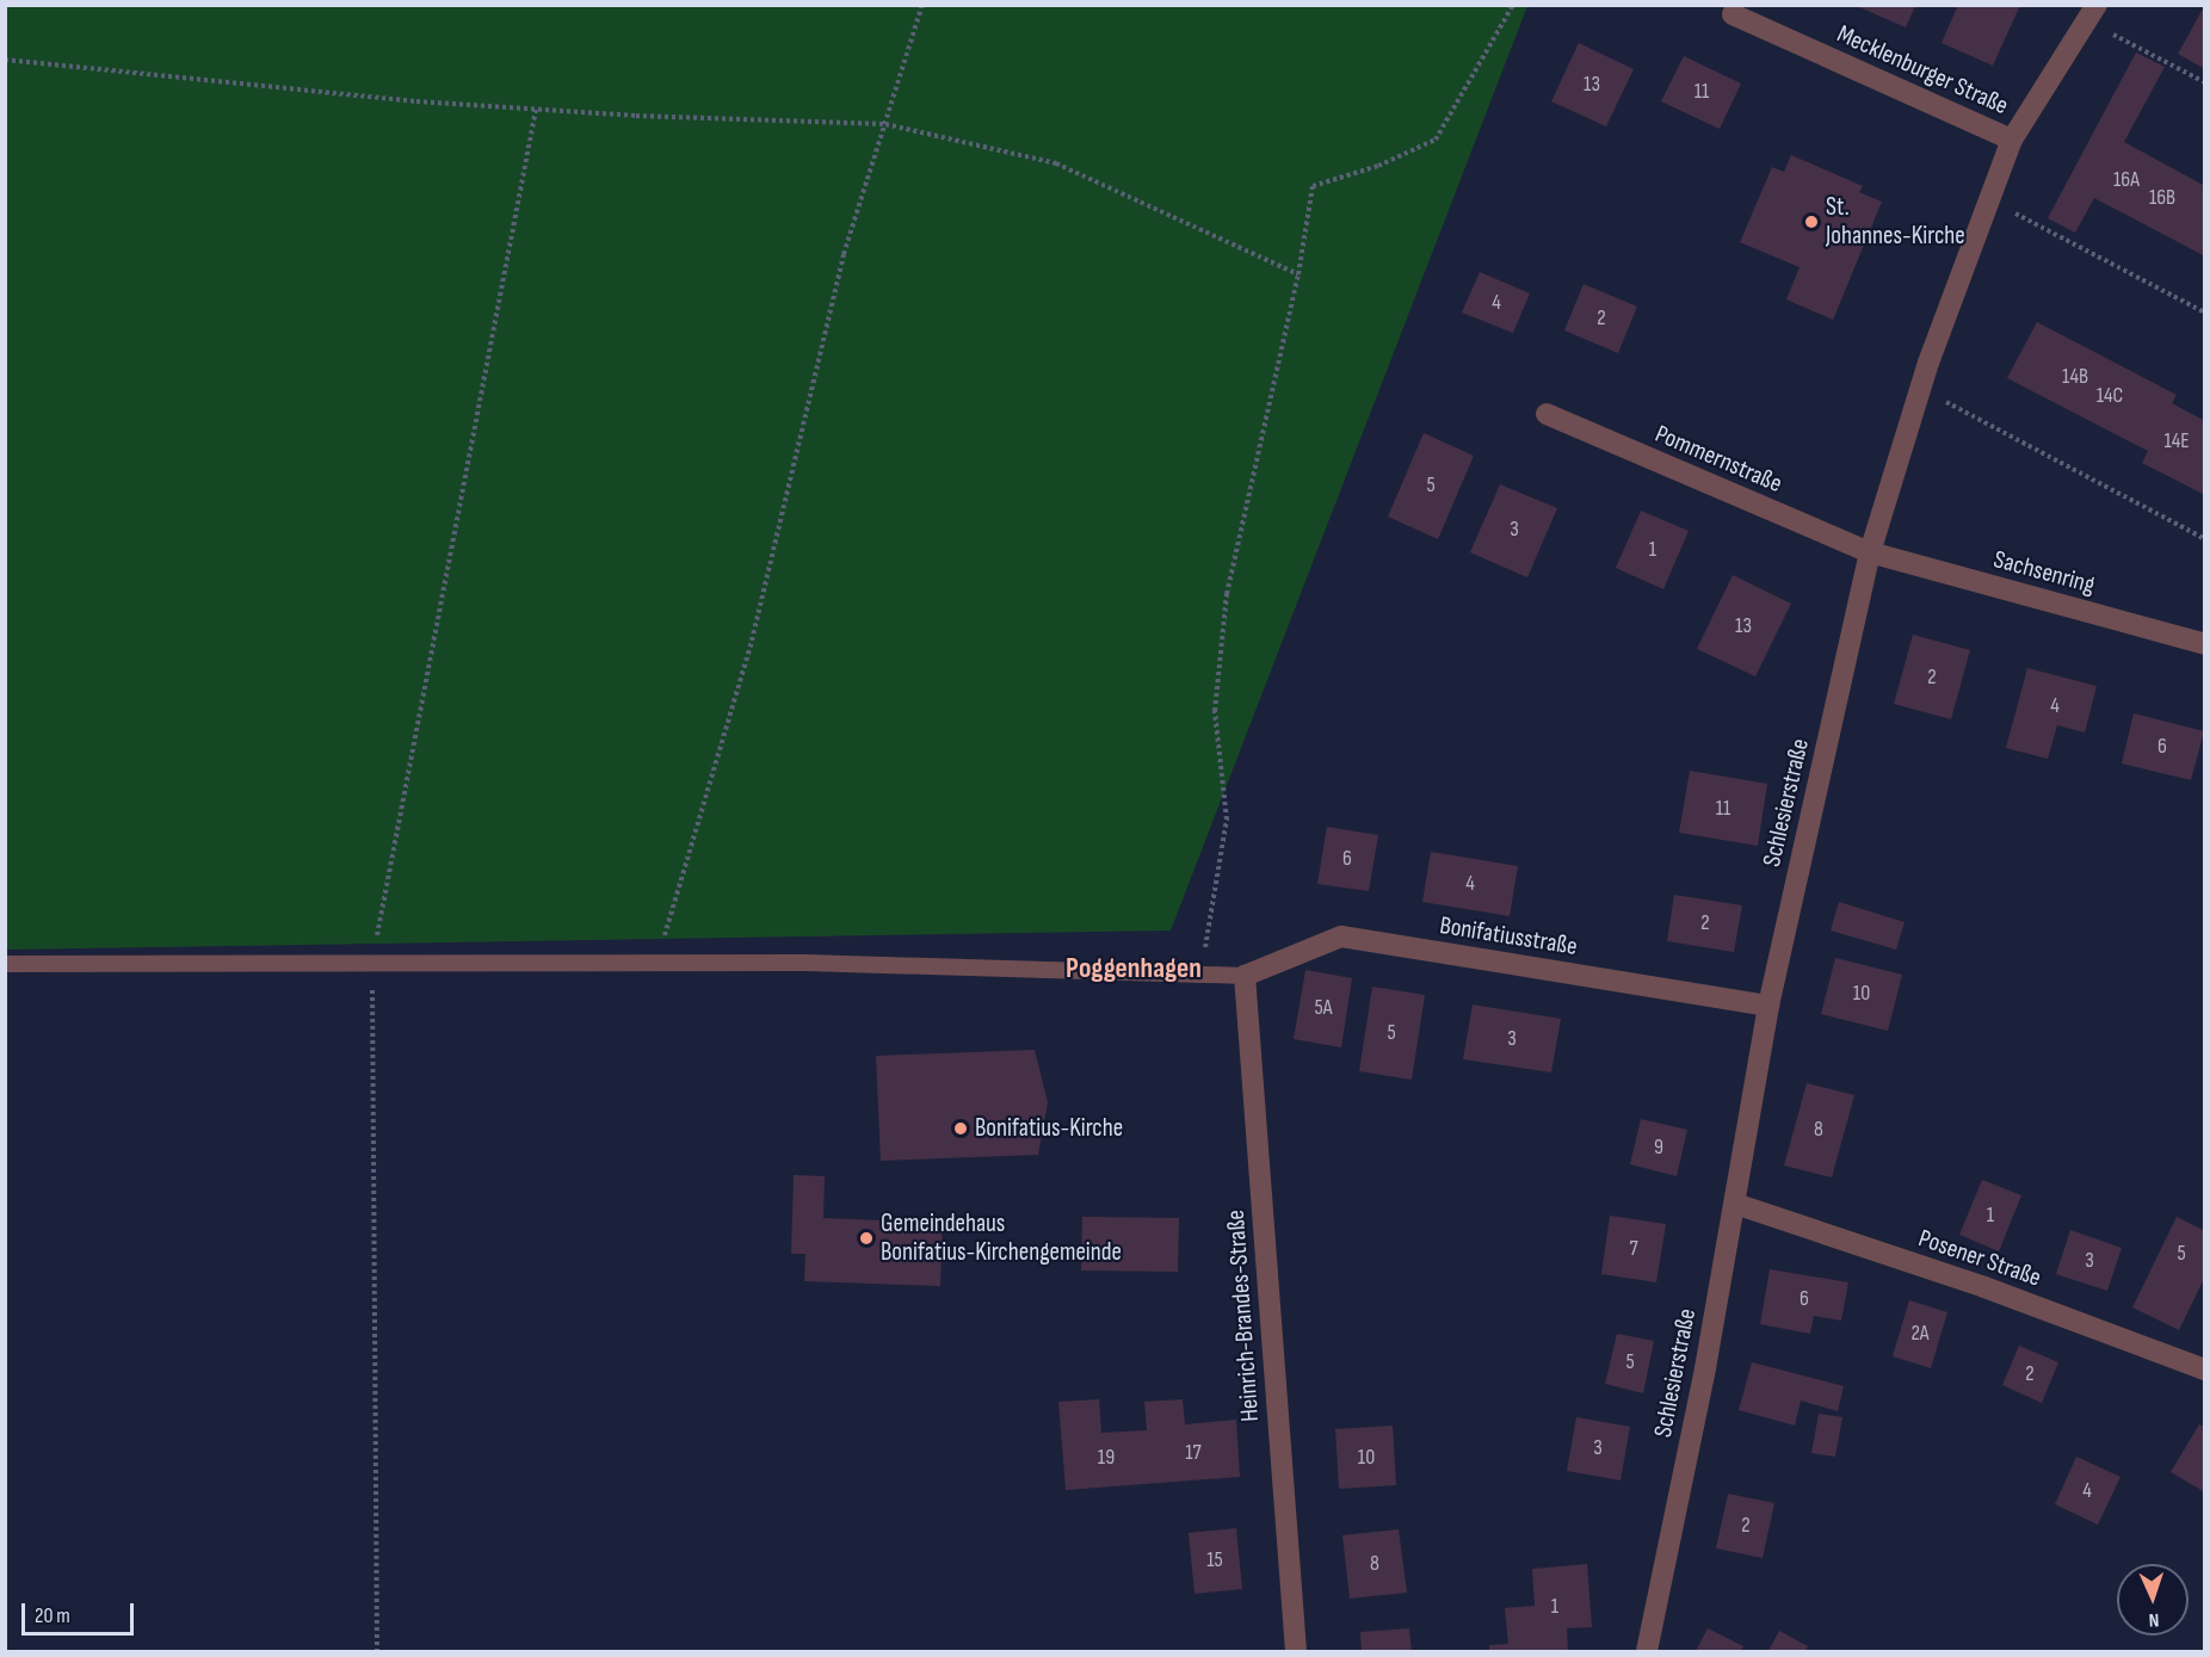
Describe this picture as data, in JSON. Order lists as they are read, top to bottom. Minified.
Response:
{"streets":{"street":["Mecklenburger Straße","Pommernstraße","Sachsenring","Schlesierstraße","Bonifatiusstraße","Posener Straße","Heinrich-Brandes-Straße"]},"crossings":[["Mecklenburger Straße","Schlesierstraße"],["Pommernstraße","Sachsenring"],["Pommernstraße","Schlesierstraße"],["Sachsenring","Schlesierstraße"],["Schlesierstraße","Bonifatiusstraße"],["Schlesierstraße","Posener Straße"],["Bonifatiusstraße","Heinrich-Brandes-Straße"]],"districts":["Poggenhagen"],"places":["St. Johannes-Kirche","Bonifatius-Kirche","Gemeindehaus Bonifatius-Kirchengemeinde"],"house_numbers":["13","11","16A","16B","4","2","14B","14C","14E","5","3","1","13","2","4","6","11","6","4","2","10","5A","5","3","8","9","1","7","5","3","6","2A","5","2","3","17","19","10","4","2","15","8","1"],"scale_bar":"20 m","north":"bottom"}
